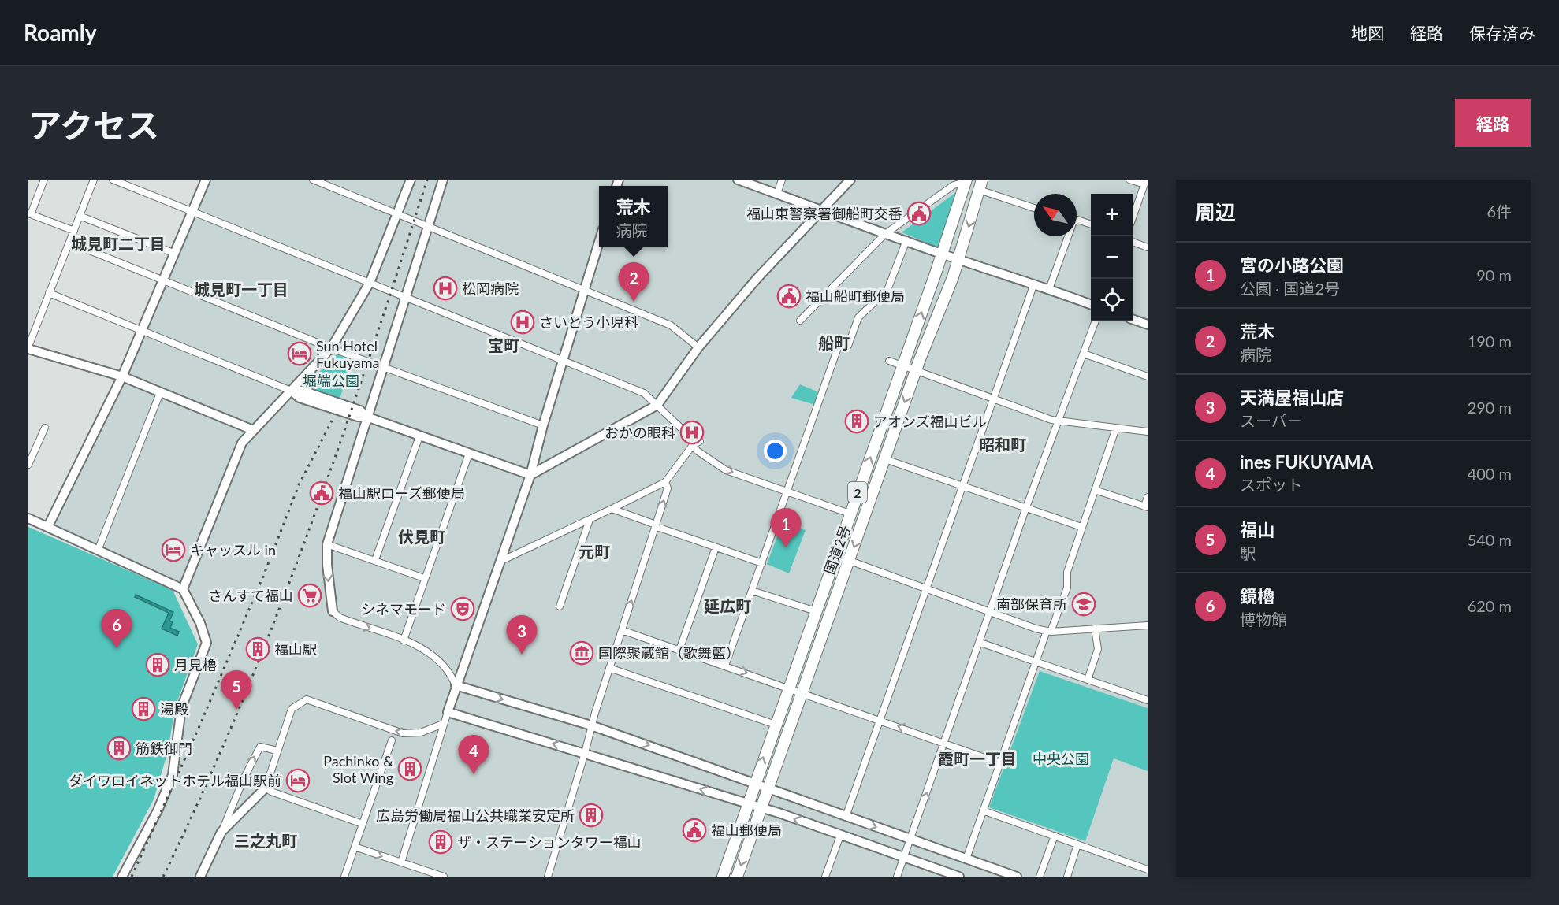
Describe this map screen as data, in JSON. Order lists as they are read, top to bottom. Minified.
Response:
{"streets":{"highway":["2","国道2号"]},"districts":["城見町二丁目","城見町一丁目","船町","宝町","昭和町","伏見町","元町","延広町","霞町一丁目","三之丸町"],"parks":["堀端公園","中央公園"],"places":{"public building":["福山東警察署御船町交番","福山船町郵便局","福山駅ローズ郵便局","福山郵便局"],"hospital":["松岡病院","さいとう小児科","おかの眼科"],"hotel":["Sun Hotel Fukuyama","キャッスル in","ダイワロイネットホテル福山駅前"],"building":["アオンズ福山ビル","福山駅","月見櫓","湯殿","筋鉄御門","Pachinko & Slot Wing","広島労働局福山公共職業安定所","ザ・ステーションタワー福山"],"supermarket":["さんすて福山"],"school or university":["南部保育所"],"theatre":["シネマモード"],"museum":["国際聚蔵館（歌舞藍）"]},"north":"top left","page":{"header":"Roamly","nav":["地図","経路","保存済み"],"title":"アクセス","buttons":"経路","heading":["周辺","6件"],"popup":["荒木","病院"],"map_buttons":["+","−"],"list":[{"mark":"1","name":"宮の小路公園","note":"公園 · 国道2号","value":"90 m"},{"mark":"2","name":"荒木","note":"病院","value":"190 m"},{"mark":"3","name":"天満屋福山店","note":"スーパー","value":"290 m"},{"mark":"4","name":"ines FUKUYAMA","note":"スポット","value":"400 m"},{"mark":"5","name":"福山","note":"駅","value":"540 m"},{"mark":"6","name":"鏡櫓","note":"博物館","value":"620 m"}],"pins":["2","1","6","3","5","4"]}}
